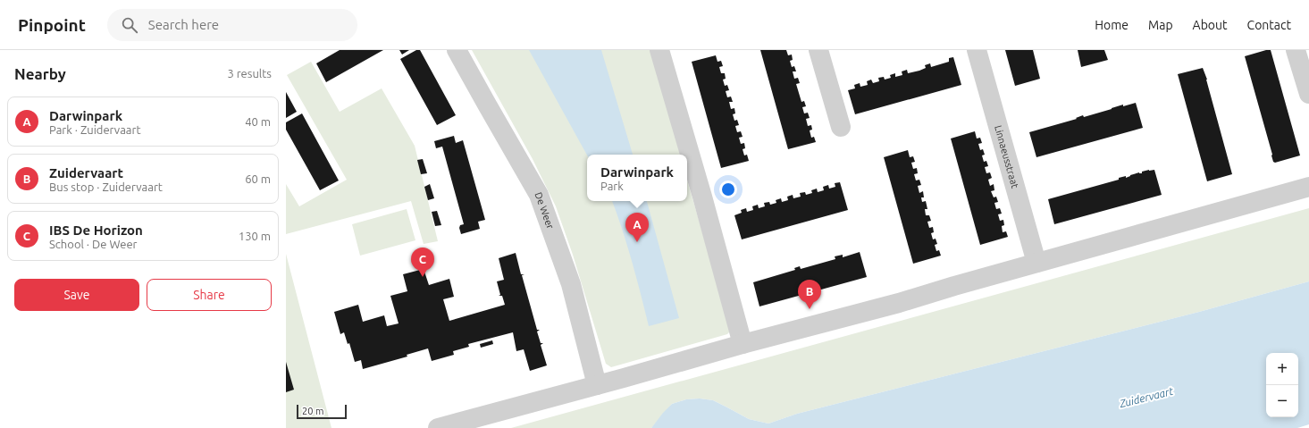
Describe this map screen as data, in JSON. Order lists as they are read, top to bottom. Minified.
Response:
{"streets":{"street":["Linnaeusstraat","De Weer"]},"water":["Zuidervaart"],"scale_bar":"20 m","page":{"header":"Pinpoint","search":"Search here","nav":["Home","Map","About","Contact"],"heading":["Nearby","3 results"],"list":[{"mark":"A","name":"Darwinpark","note":"Park · Zuidervaart","value":"40 m"},{"mark":"B","name":"Zuidervaart","note":"Bus stop · Zuidervaart","value":"60 m"},{"mark":"C","name":"IBS De Horizon","note":"School · De Weer","value":"130 m"}],"popup":["Darwinpark","Park"],"pins":["A","C","B"],"buttons":["Save","Share"],"map_buttons":["+","−"],"scale":"20 m"}}
